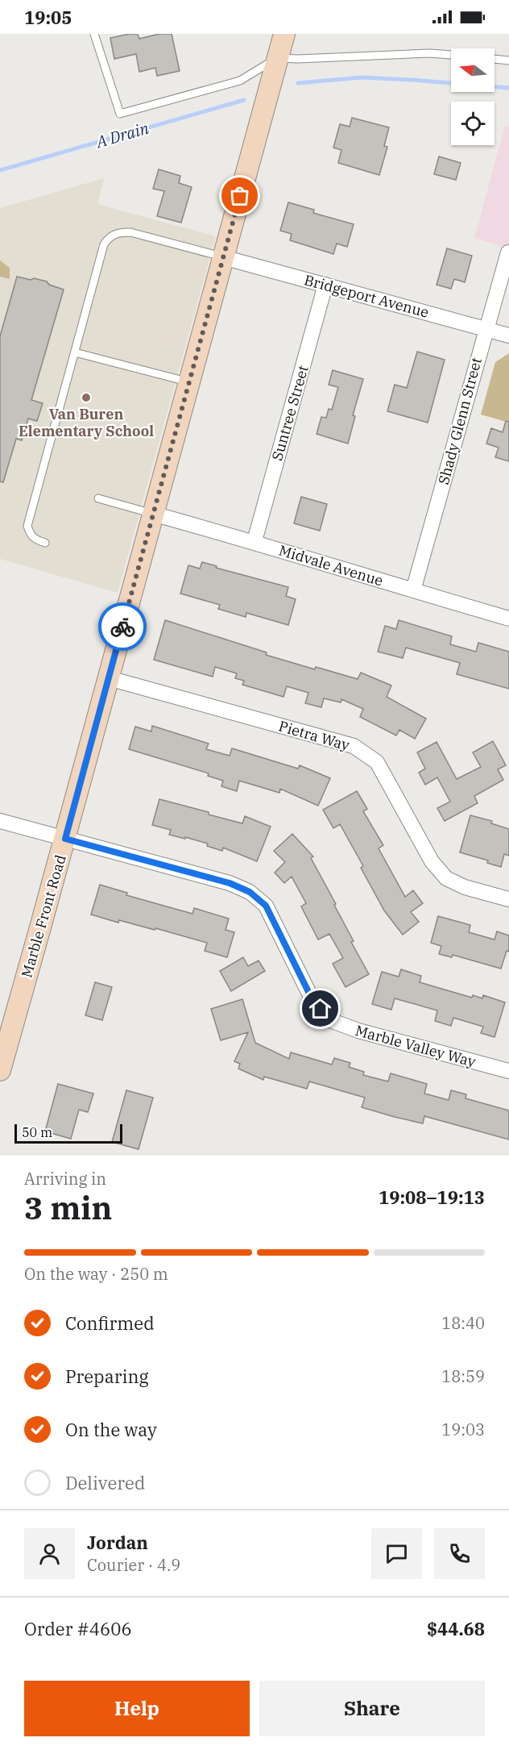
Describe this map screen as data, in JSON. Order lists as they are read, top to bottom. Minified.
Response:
{"streets":{"street":["Bridgeport Avenue","Suntree Street","Shady Glenn Street","Midvale Avenue","Pietra Way","Marble Front Road","Marble Valley Way"]},"crossings":[["Bridgeport Avenue","Suntree Street"],["Bridgeport Avenue","Shady Glenn Street"],["Bridgeport Avenue","Marble Front Road"],["Suntree Street","Midvale Avenue"],["Shady Glenn Street","Midvale Avenue"],["Midvale Avenue","Marble Front Road"],["Pietra Way","Marble Front Road"],["Marble Front Road","Marble Valley Way"]],"water":["A Drain"],"places":["Van Buren Elementary School"],"scale_bar":"50 m","north":"left","page":{"status":"19:05","scale":"50 m","heading":["3 min","Arriving in","19:08–19:13"],"panel":["Jordan","Courier · 4.9","Order #4606","$44.68"],"bar":"On the way · 250 m","list":[["Confirmed","18:40"],["Preparing","18:59"],["On the way","19:03"],"Delivered"],"buttons":["Help","Share"]}}
